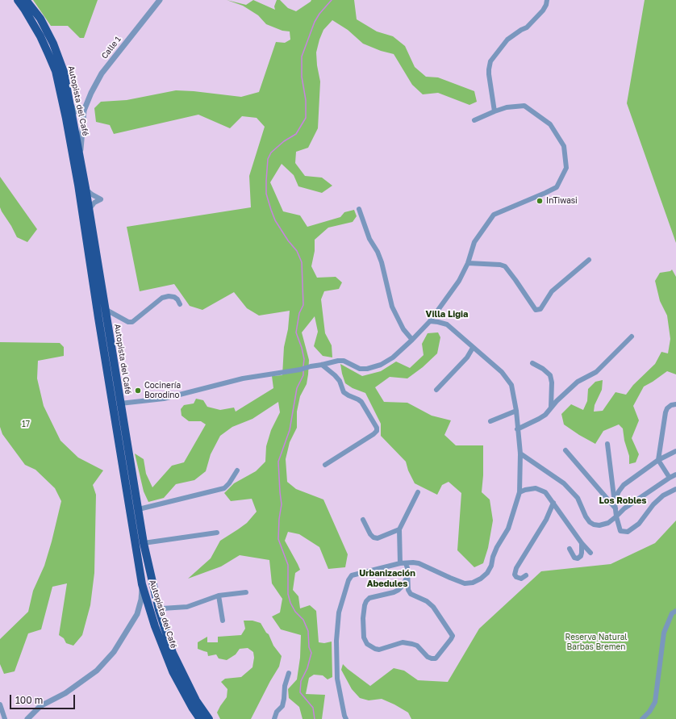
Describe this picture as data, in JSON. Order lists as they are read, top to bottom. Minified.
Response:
{"streets":{"highway":["Autopista del Café"],"street":["Calle 1"]},"crossings":[["Calle 1","Autopista del Café"]],"districts":["Villa Ligia","Los Robles","Urbanización Abedules"],"parks":["17","Reserva Natural Barbas Bremen"],"places":["InTiwasi","Cocinería Borodino"],"scale_bar":"100 m"}
